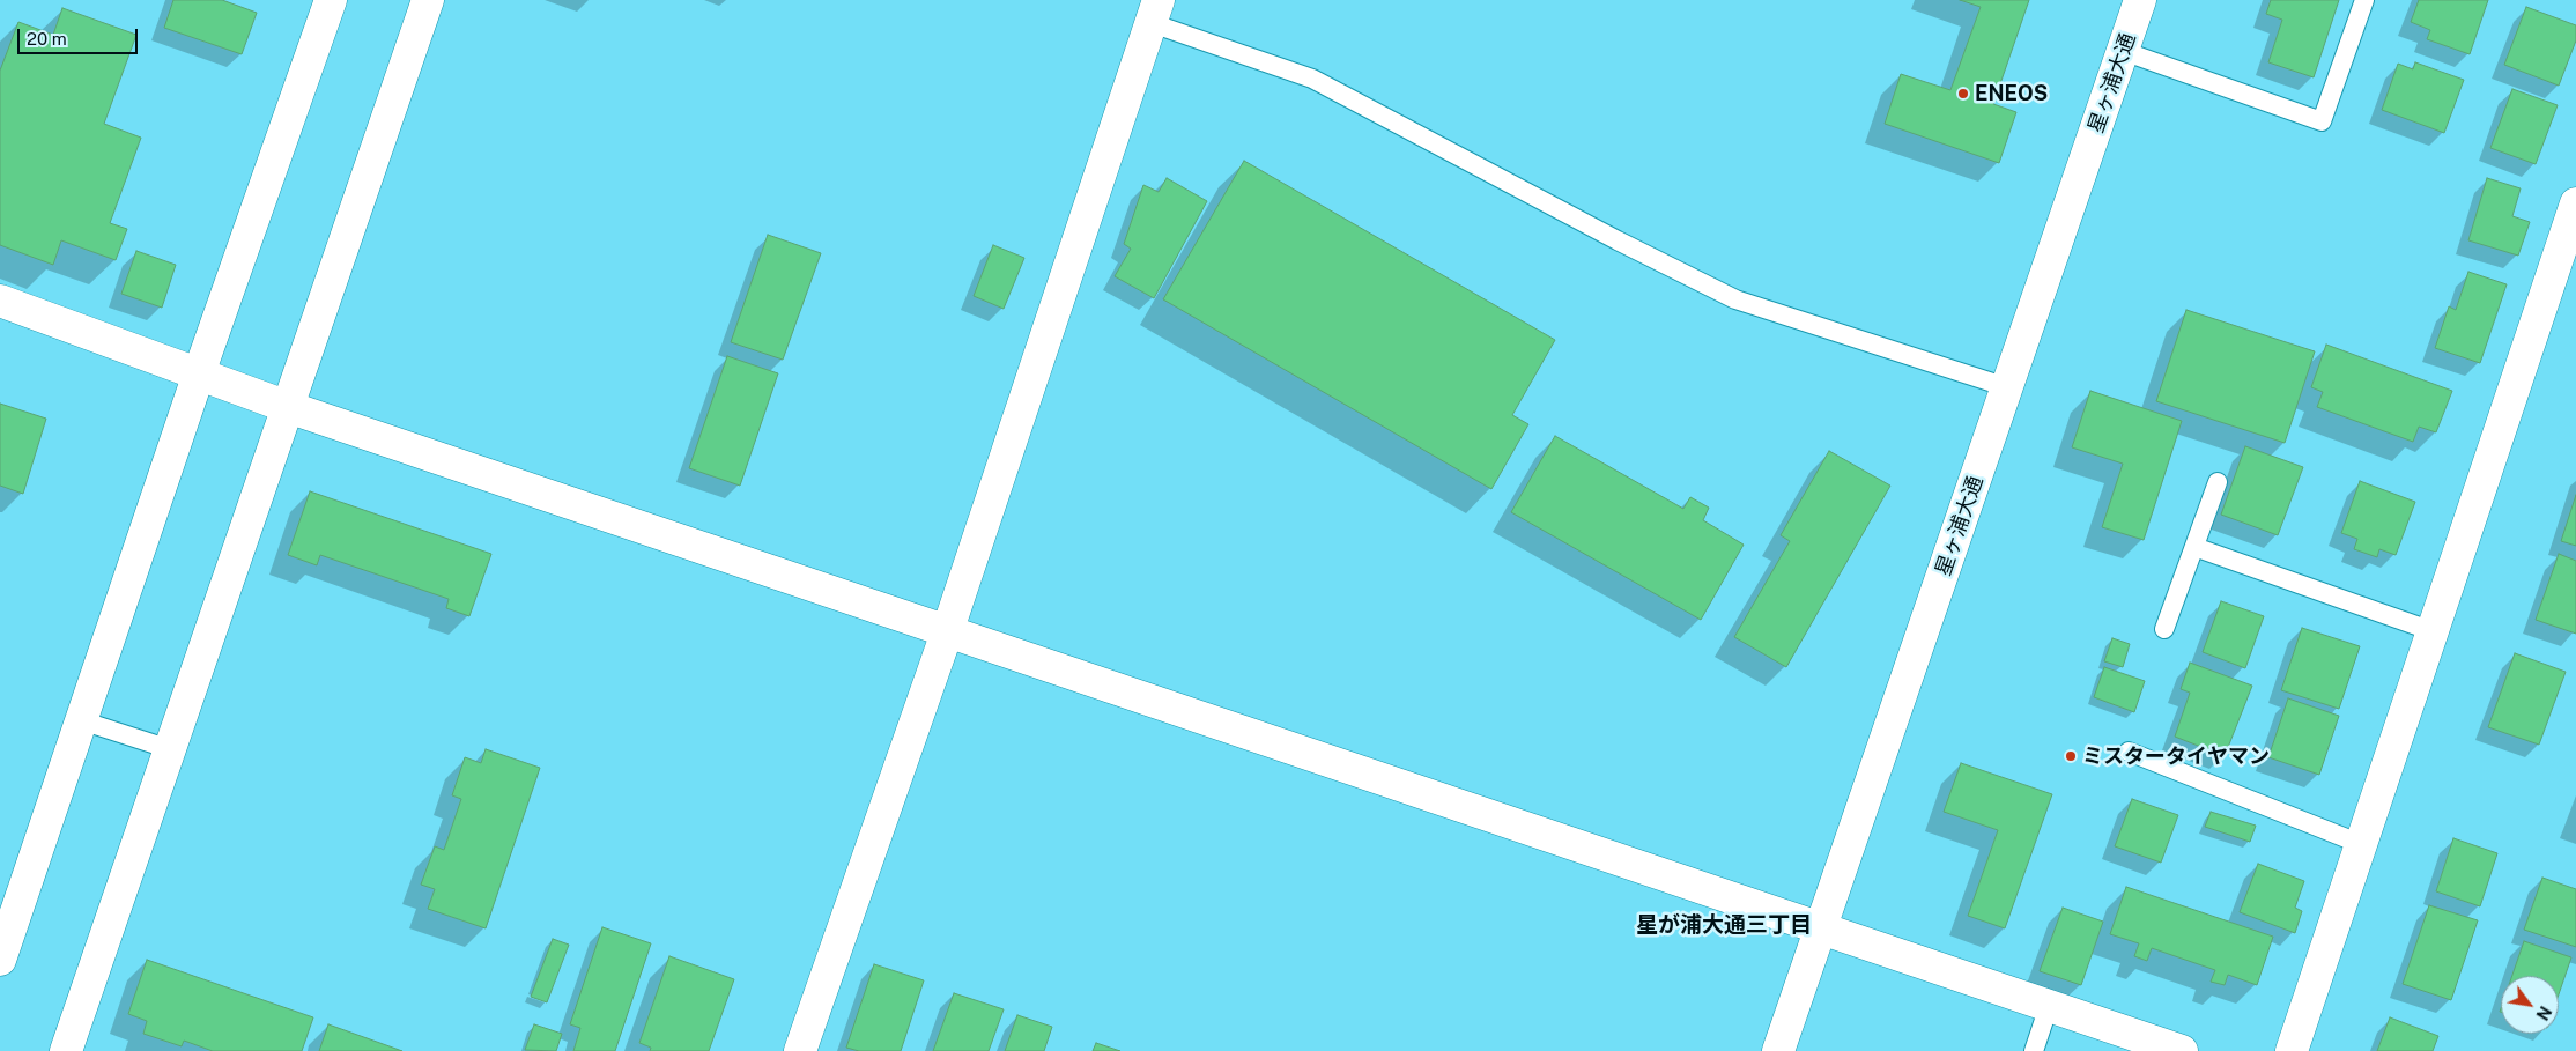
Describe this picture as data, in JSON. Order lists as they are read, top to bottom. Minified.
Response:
{"streets":{"main road":["星ヶ浦大通"]},"districts":["星が浦大通三丁目"],"places":["ENEOS","ミスタータイヤマン"],"scale_bar":"20 m","north":"bottom right"}
